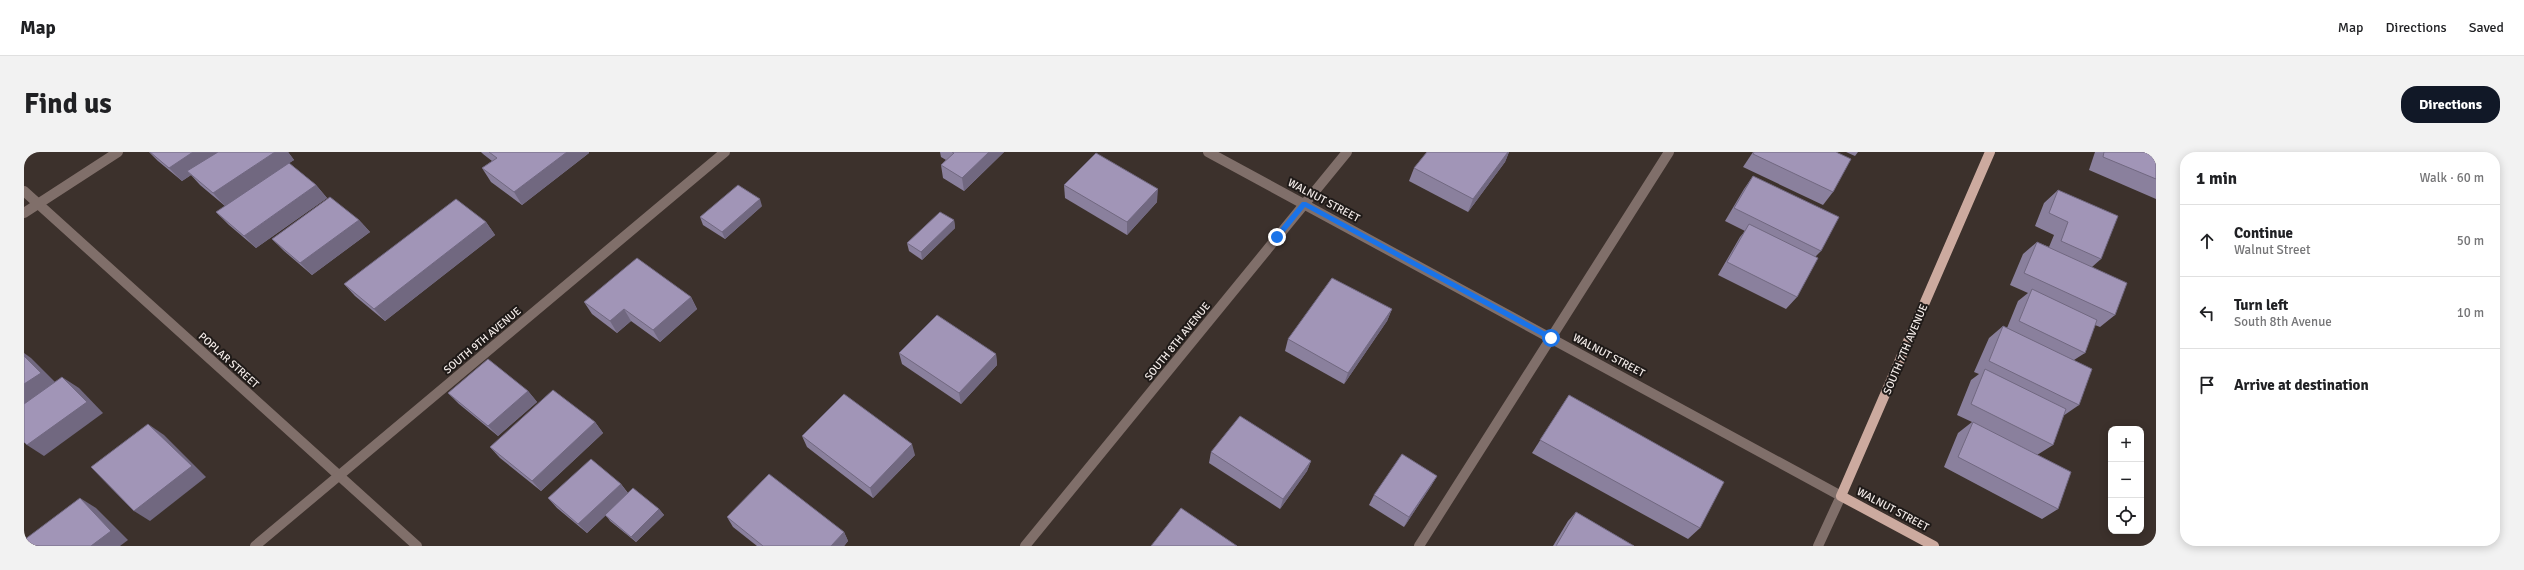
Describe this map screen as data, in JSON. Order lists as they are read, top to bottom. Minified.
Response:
{"streets":{"main road":["WALNUT STREET","SOUTH 7TH AVENUE"],"street":["SOUTH 9TH AVENUE","SOUTH 8TH AVENUE","POPLAR STREET"]},"crossings":[["WALNUT STREET","SOUTH 8TH AVENUE"],["WALNUT STREET","SOUTH 7TH AVENUE"],["SOUTH 9TH AVENUE","POPLAR STREET"]],"page":{"header":"Map","nav":["Map","Directions","Saved"],"buttons":"Directions","title":"Find us","heading":["1 min","Walk · 60 m"],"list":[["Continue","Walnut Street","50 m"],["Turn left","South 8th Avenue","10 m"],"Arrive at destination"],"map_buttons":["+","−"]}}
